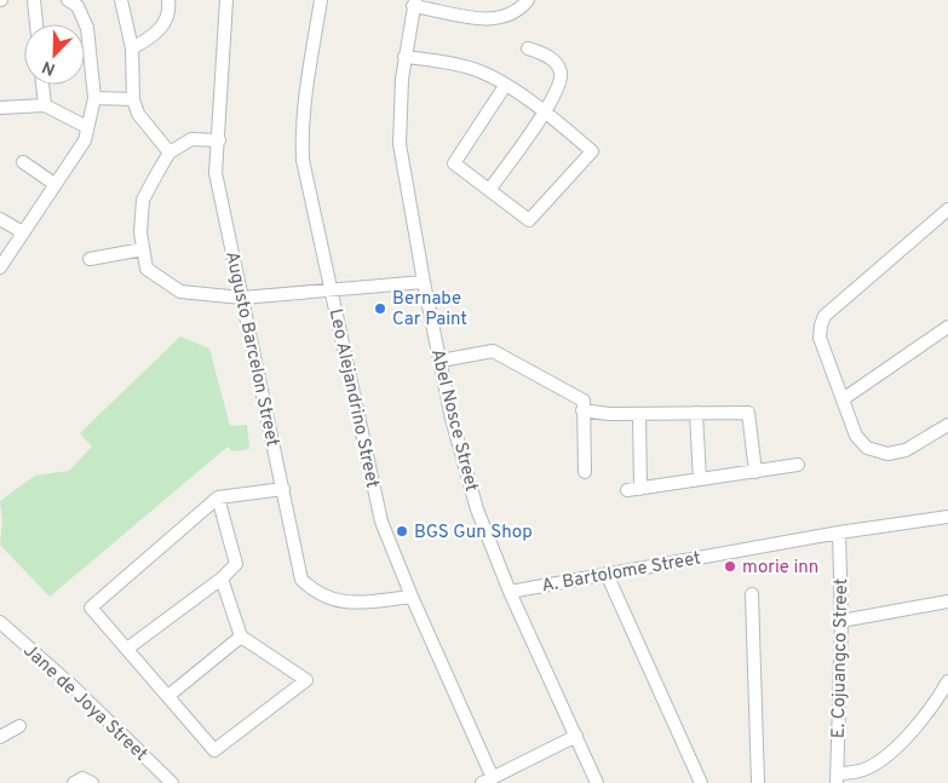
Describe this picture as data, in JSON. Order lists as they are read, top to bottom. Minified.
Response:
{"streets":{"street":["Augusto Barcelon Street","Leo Alejandrino Street","Abel Nosce Street","A. Bartolome Street","E. Cojuangco Street","Jane de Joya Street"]},"crossings":[["Augusto Barcelon Street","Leo Alejandrino Street"],["Abel Nosce Street","A. Bartolome Street"],["A. Bartolome Street","E. Cojuangco Street"]],"places":["Bernabe Car Paint","BGS Gun Shop","morie inn"],"north":"bottom left"}
